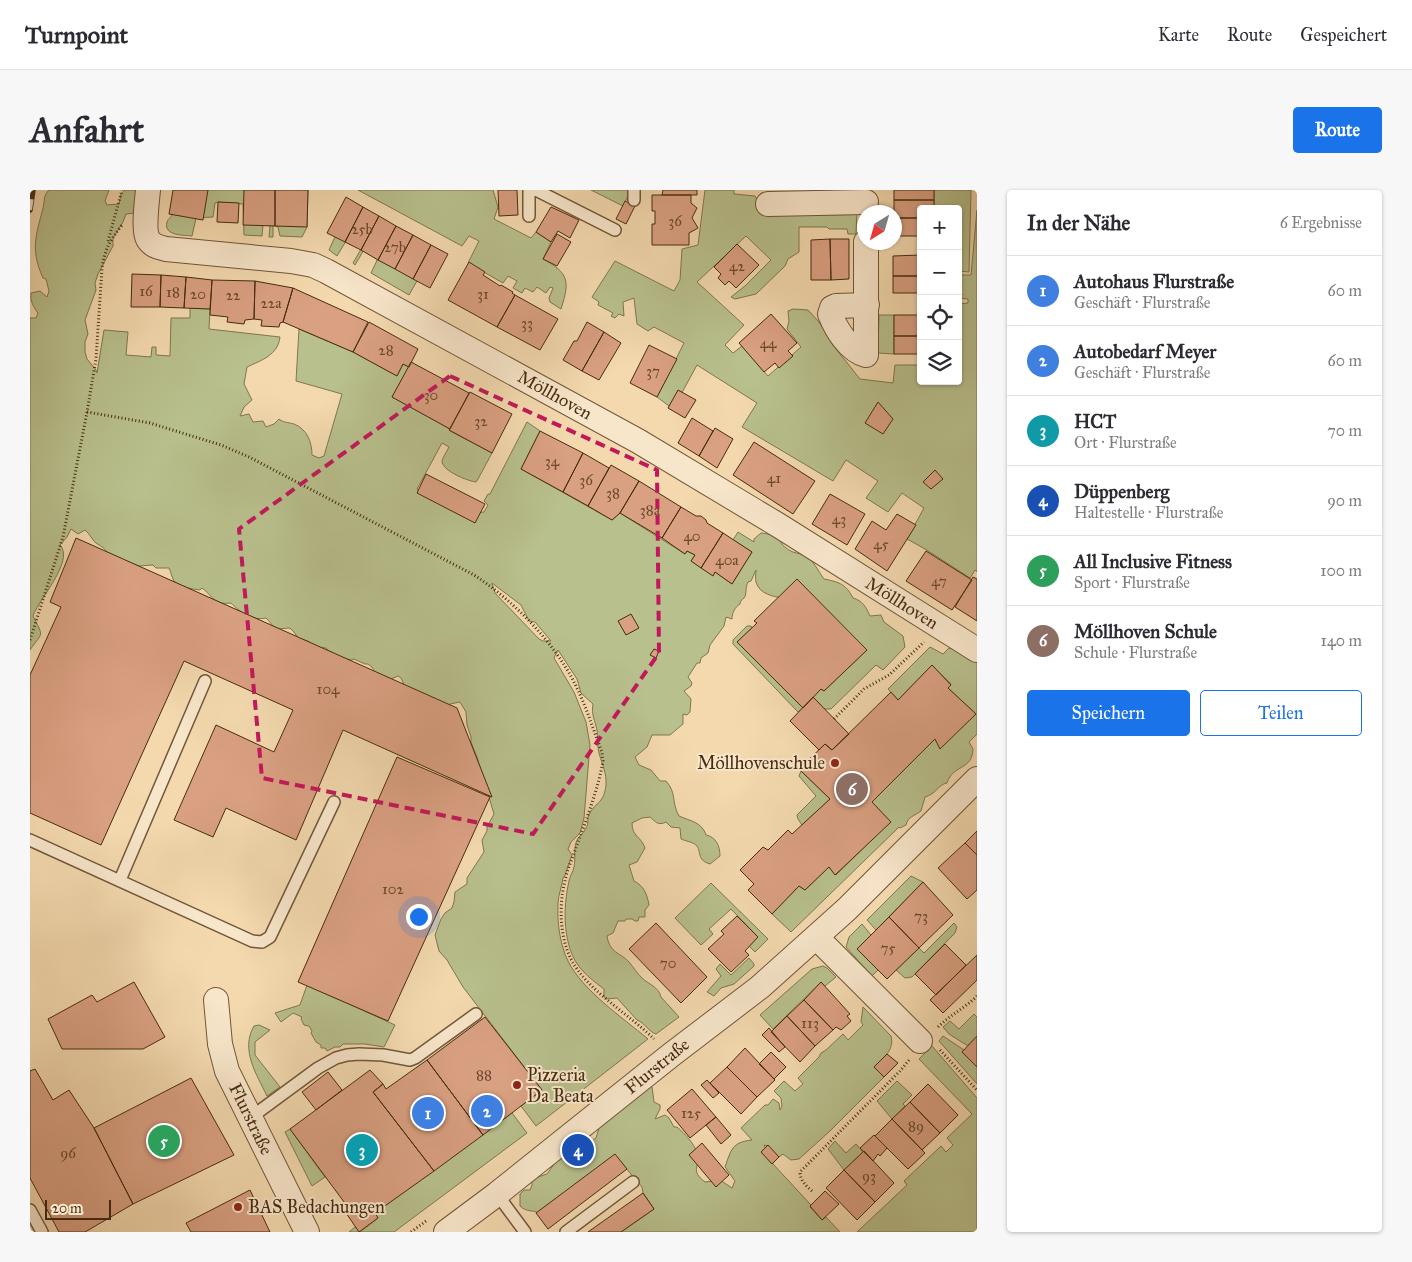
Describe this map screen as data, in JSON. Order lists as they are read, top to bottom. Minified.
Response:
{"streets":{"street":["Möllhoven","Flurstraße"]},"places":["Möllhovenschule","Pizzeria Da Beata","BAS Bedachungen"],"house_numbers":["36","25b","27b","42","16","18","20","31","22","22a","33","44","28","37","30","32","34","41","36","38","38a","43","40","45","40a","47","104","102","73","75","70","113","88","125","89","96","93"],"scale_bar":"20 m","north":"bottom left","page":{"header":"Turnpoint","nav":["Karte","Route","Gespeichert"],"buttons":["Route",["Speichern","Teilen"]],"title":"Anfahrt","heading":["In der Nähe","6 Ergebnisse"],"map_buttons":["+","−"],"list":[{"mark":"1","name":"Autohaus Flurstraße","note":"Geschäft · Flurstraße","value":"60 m"},{"mark":"2","name":"Autobedarf Meyer","note":"Geschäft · Flurstraße","value":"60 m"},{"mark":"3","name":"HCT","note":"Ort · Flurstraße","value":"70 m"},{"mark":"4","name":"Düppenberg","note":"Haltestelle · Flurstraße","value":"90 m"},{"mark":"5","name":"All Inclusive Fitness","note":"Sport · Flurstraße","value":"100 m"},{"mark":"6","name":"Möllhoven Schule","note":"Schule · Flurstraße","value":"140 m"}],"pins":["6","2","1","5","3","4"],"scale":"20 m"}}
